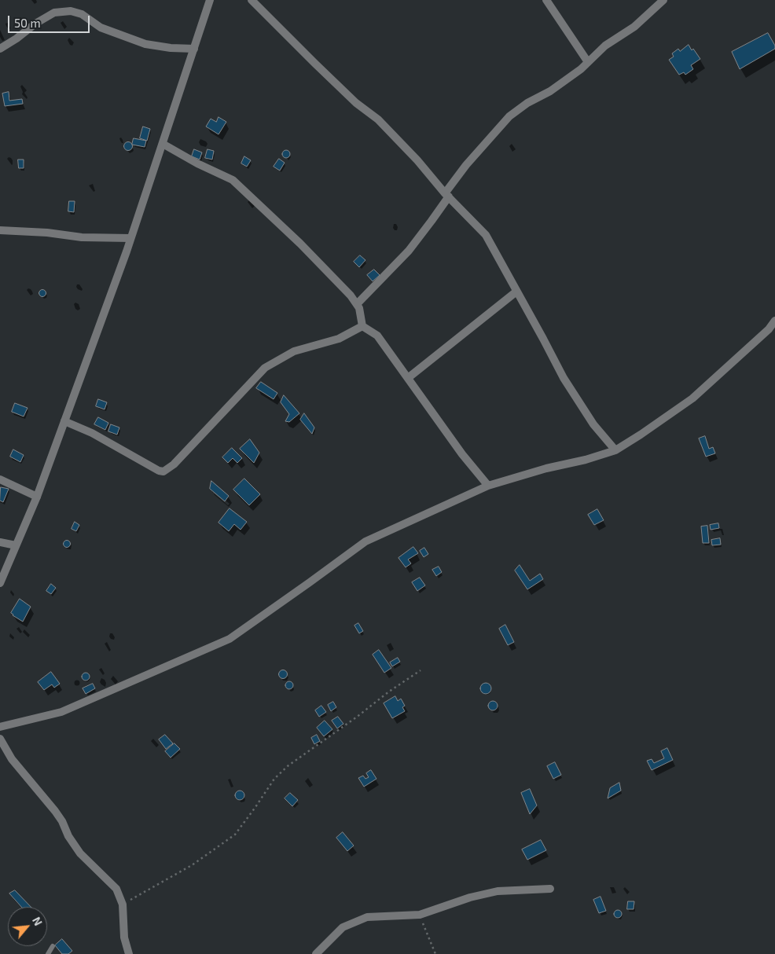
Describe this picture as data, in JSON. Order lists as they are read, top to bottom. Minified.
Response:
{"scale_bar":"50 m","north":"top right"}
